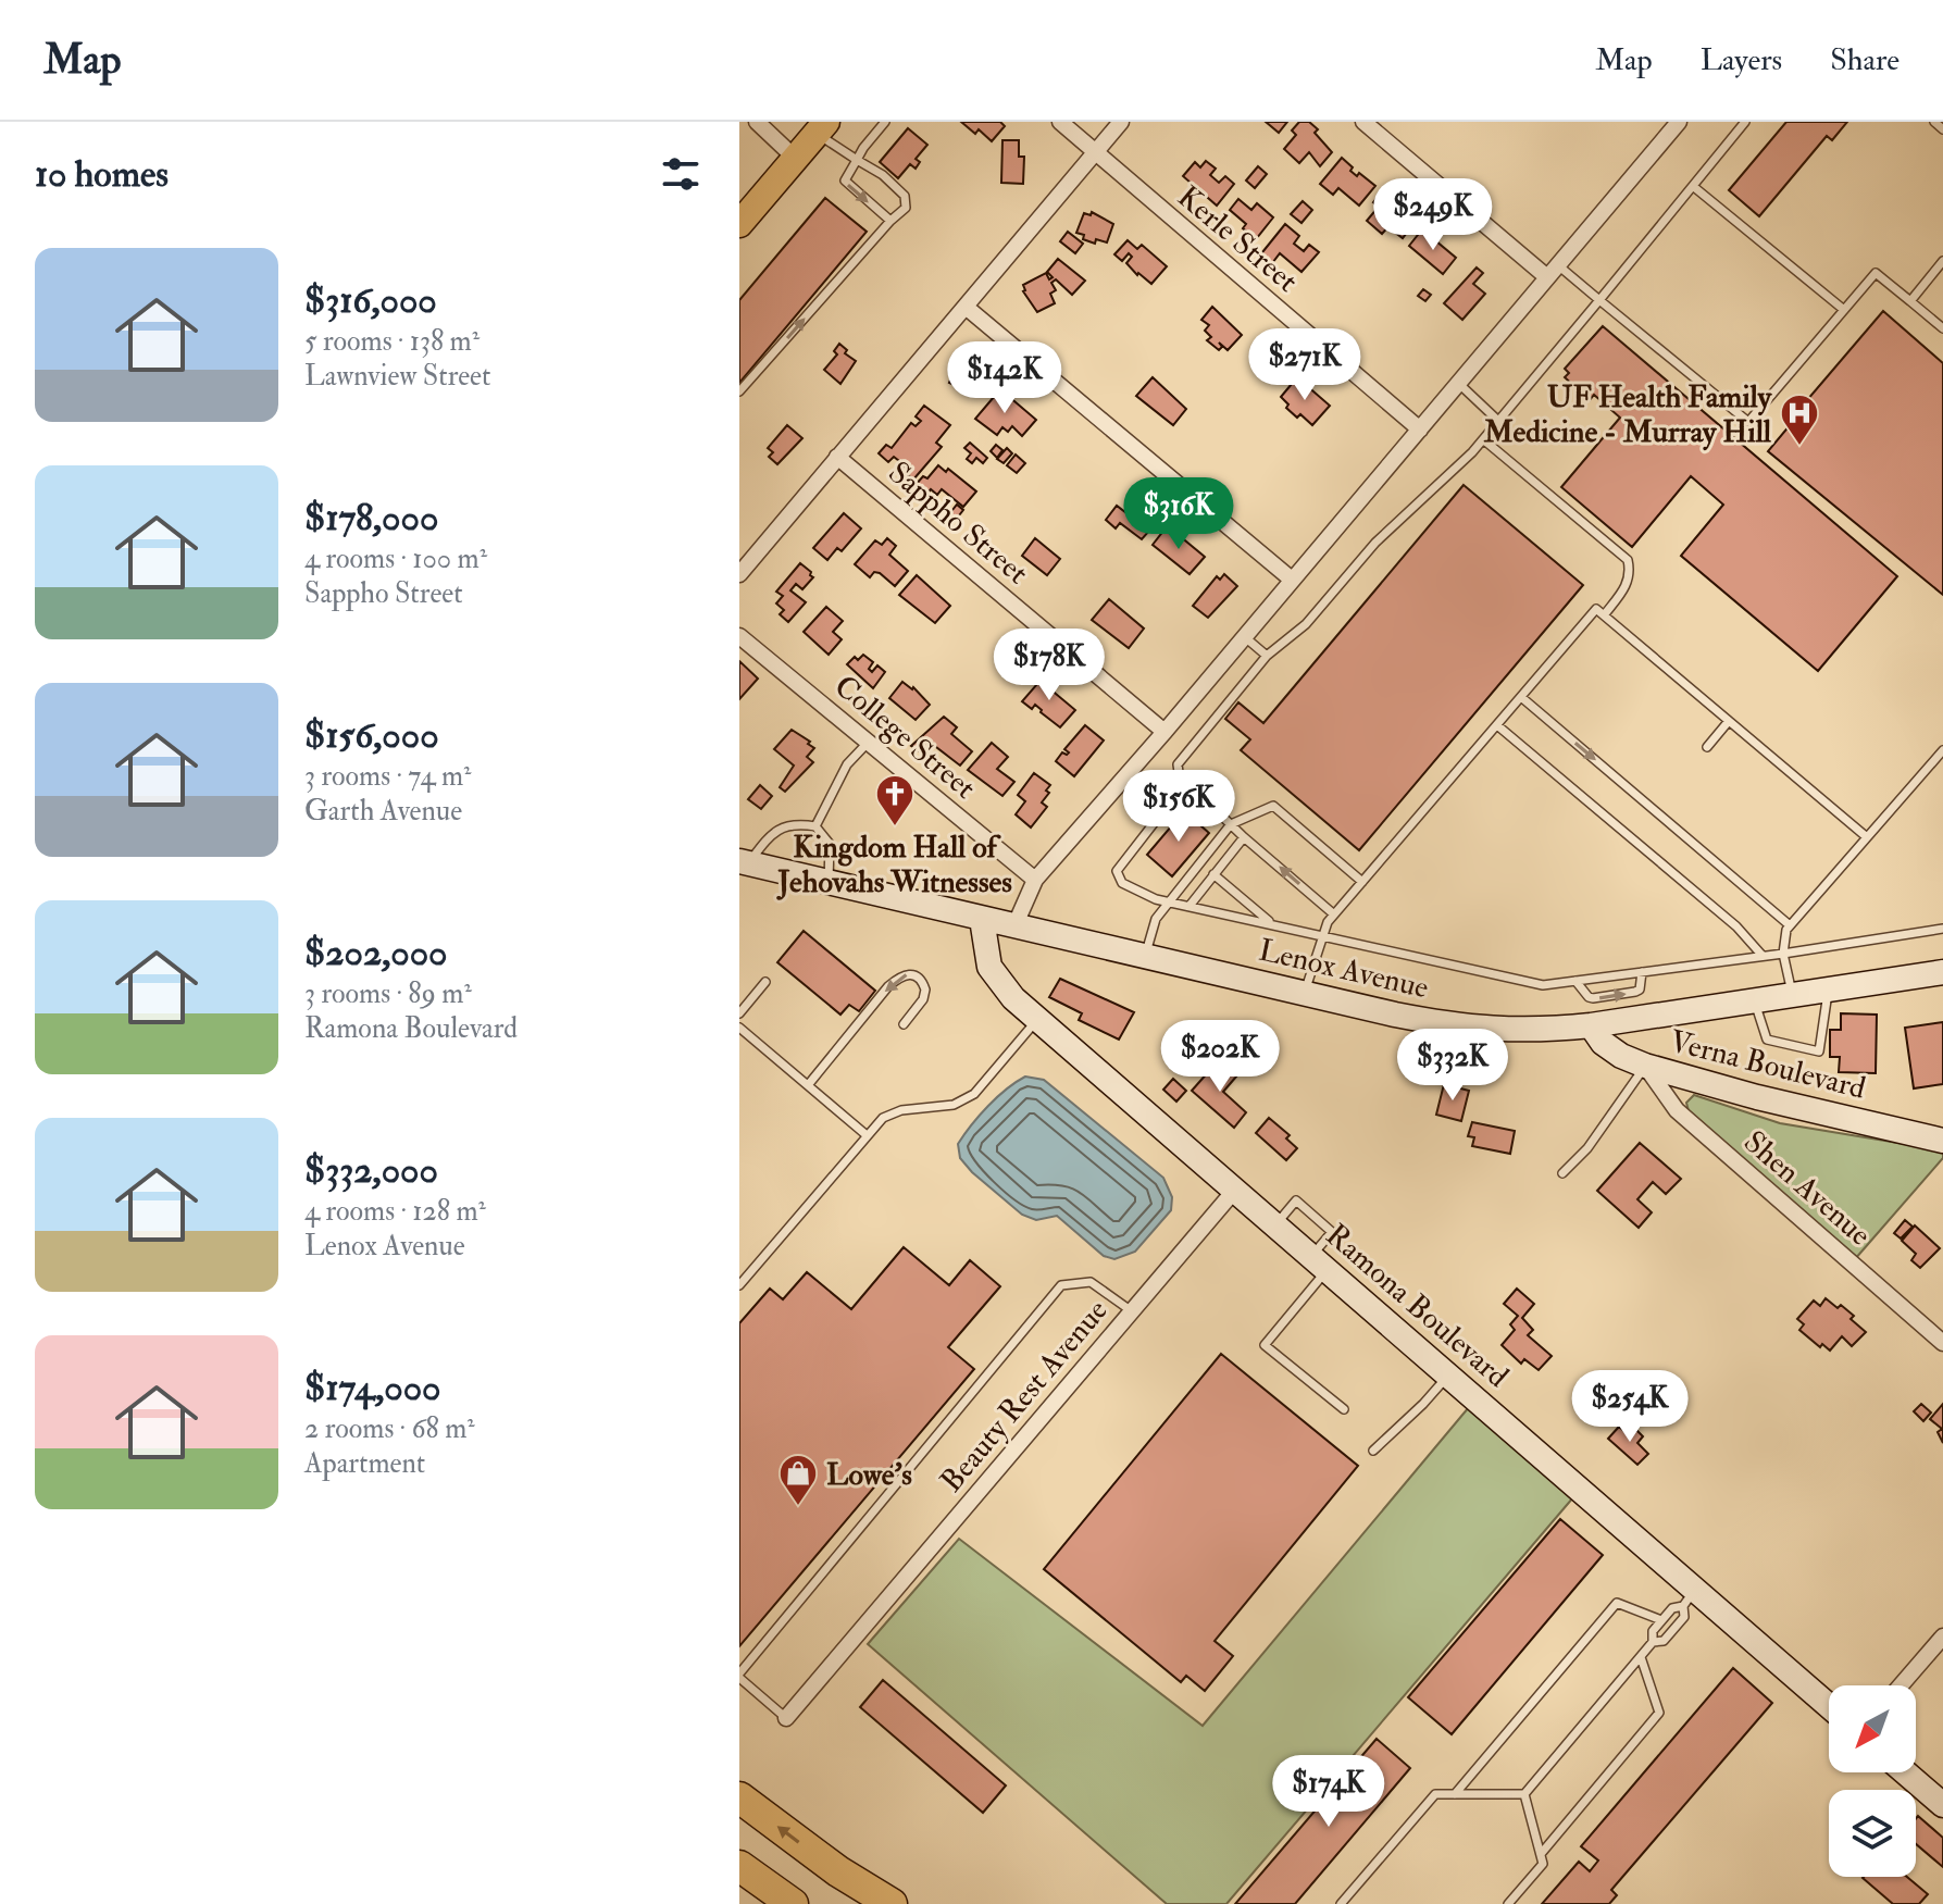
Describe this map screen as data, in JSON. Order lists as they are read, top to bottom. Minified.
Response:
{"streets":{"street":["Kerle Street","Sappho Street","College Street","Lenox Avenue","Verna Boulevard","Shen Avenue","Ramona Boulevard","Beauty Rest Avenue"]},"crossings":[["Lenox Avenue","Verna Boulevard"],["Lenox Avenue","Ramona Boulevard"],["Verna Boulevard","Shen Avenue"],["Ramona Boulevard","Beauty Rest Avenue"]],"places":{"hospital":["UF Health Family Medicine - Murray Hill"],"church":["Kingdom Hall of Jehovahs Witnesses"],"shop":["Lowe's"]},"north":"bottom left","page":{"header":"Map","nav":["Map","Layers","Share"],"heading":"10 homes","price":["$249K","$271K","$142K","$316K","$178K","$156K","$202K","$332K","$254K","$174K"],"list":[{"name":"$316,000","note":"5 rooms · 138 m² · Lawnview Street"},{"name":"$178,000","note":"4 rooms · 100 m² · Sappho Street"},{"name":"$156,000","note":"3 rooms · 74 m² · Garth Avenue"},{"name":"$202,000","note":"3 rooms · 89 m² · Ramona Boulevard"},{"name":"$332,000","note":"4 rooms · 128 m² · Lenox Avenue"},{"name":"$174,000","note":"2 rooms · 68 m² · Apartment"}]}}
